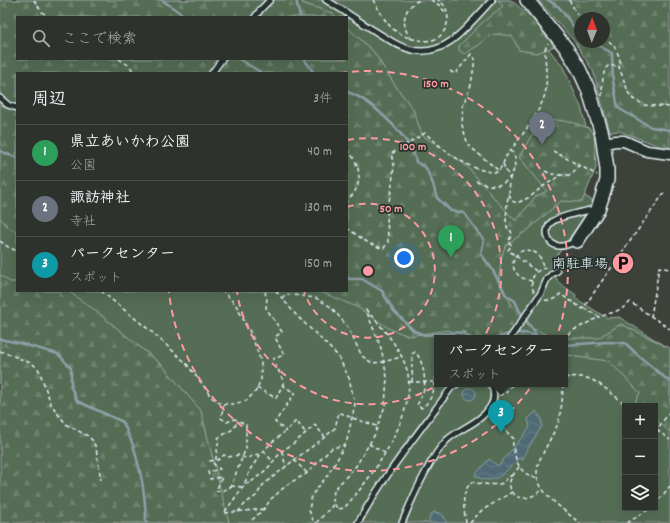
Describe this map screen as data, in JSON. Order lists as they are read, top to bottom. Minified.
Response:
{"places":{"parking":["南駐車場"]},"north":"top","page":{"search":"ここで検索","heading":["周辺","3件"],"pins":["2","1","3"],"list":[{"mark":"1","name":"県立あいかわ公園","note":"公園","value":"40 m"},{"mark":"2","name":"諏訪神社","note":"寺社","value":"130 m"},{"mark":"3","name":"パークセンター","note":"スポット","value":"150 m"}],"popup":["パークセンター","スポット"],"map_buttons":["+","−"]},"rings":["150 m","100 m","50 m"]}
